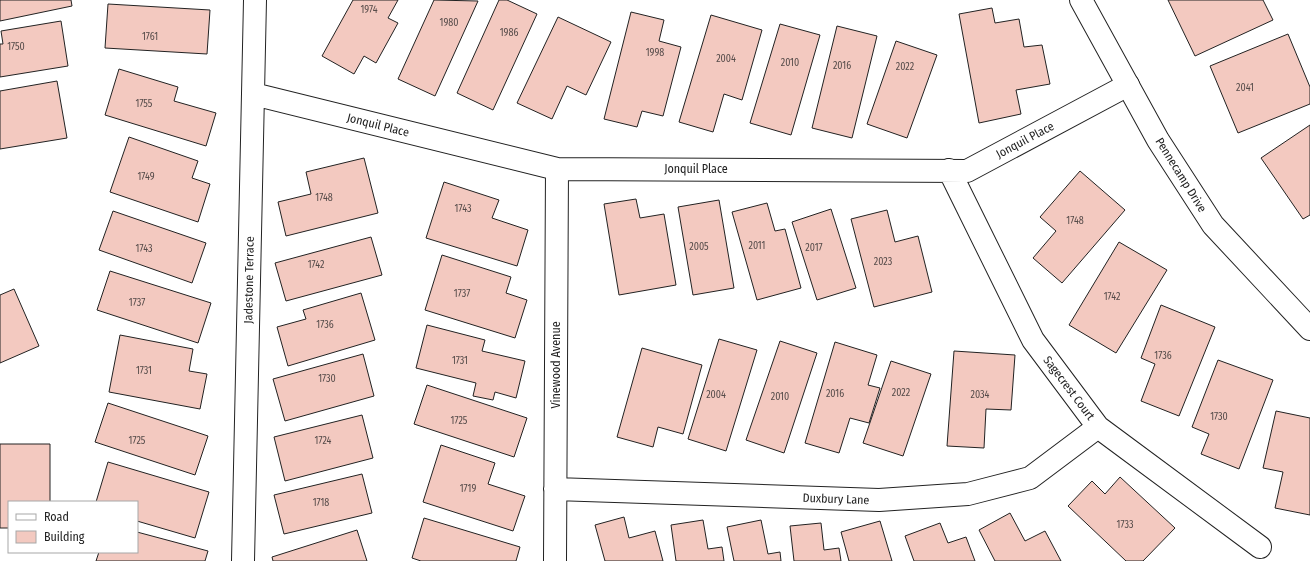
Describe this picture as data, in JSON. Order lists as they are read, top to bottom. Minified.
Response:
{"streets":{"street":["Jonquil Place","Pennecamp Drive","Jadestone Terrace","Vinewood Avenue","Sagecrest Court","Duxbury Lane"]},"crossings":[["Jonquil Place","Pennecamp Drive"],["Jonquil Place","Jadestone Terrace"],["Jonquil Place","Vinewood Avenue"],["Jonquil Place","Sagecrest Court"],["Vinewood Avenue","Duxbury Lane"],["Sagecrest Court","Duxbury Lane"]],"house_numbers":["1974","1980","1986","1761","1750","1998","2004","2010","2016","2022","2041","1755","1749","1748","1743","1748","2011","2005","2017","1743","2023","1742","1737","1742","1737","1736","1736","1731","1731","1730","2022","2016","2004","2034","2010","1730","1725","1725","1724","1719","1718","1733"],"legend":["Road","Building"]}
